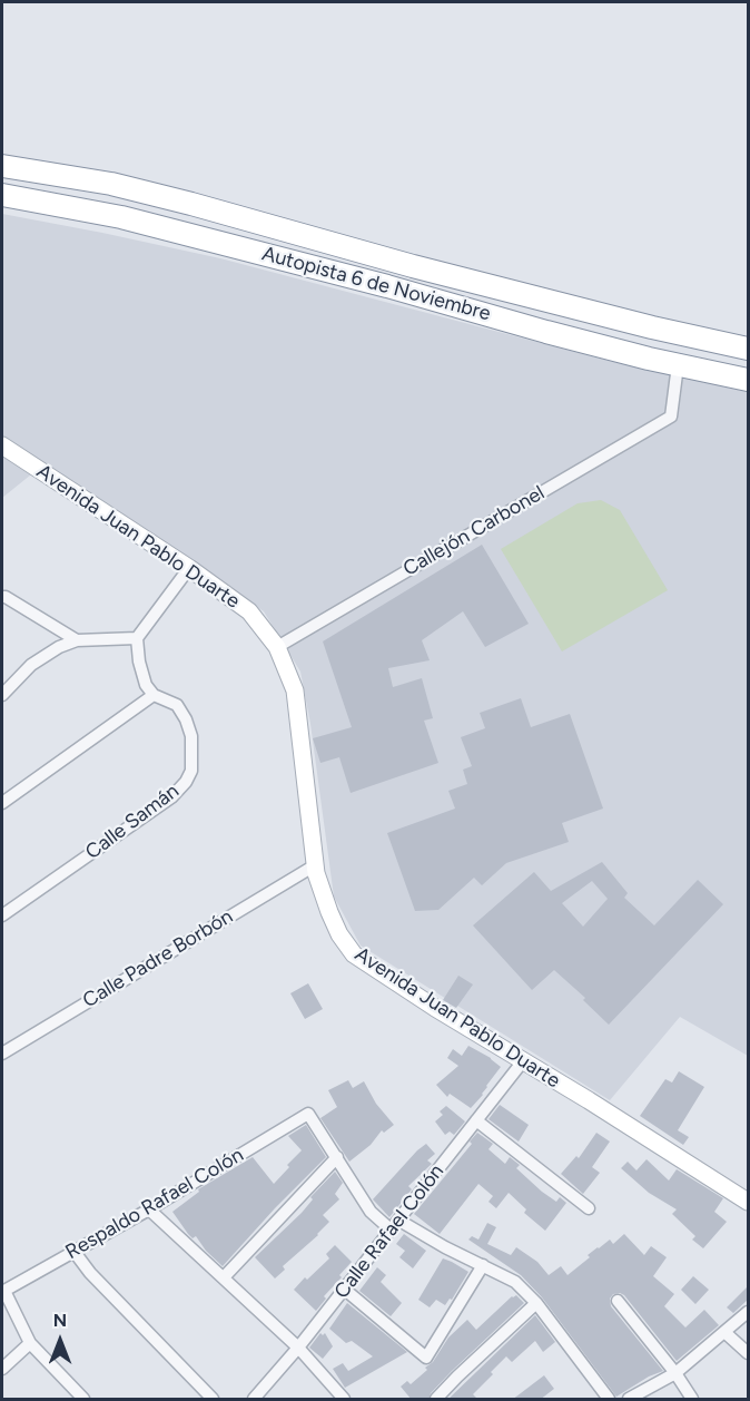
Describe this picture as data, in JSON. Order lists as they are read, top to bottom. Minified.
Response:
{"streets":{"highway":["Autopista 6 de Noviembre"],"main road":["Avenida Juan Pablo Duarte"],"street":["Callejón Carbonel","Calle Samán","Calle Padre Borbón","Respaldo Rafael Colón","Calle Rafael Colón"]},"crossings":[["Autopista 6 de Noviembre","Callejón Carbonel"],["Callejón Carbonel","Avenida Juan Pablo Duarte"],["Avenida Juan Pablo Duarte","Calle Padre Borbón"],["Avenida Juan Pablo Duarte","Calle Rafael Colón"]],"north":"top"}
